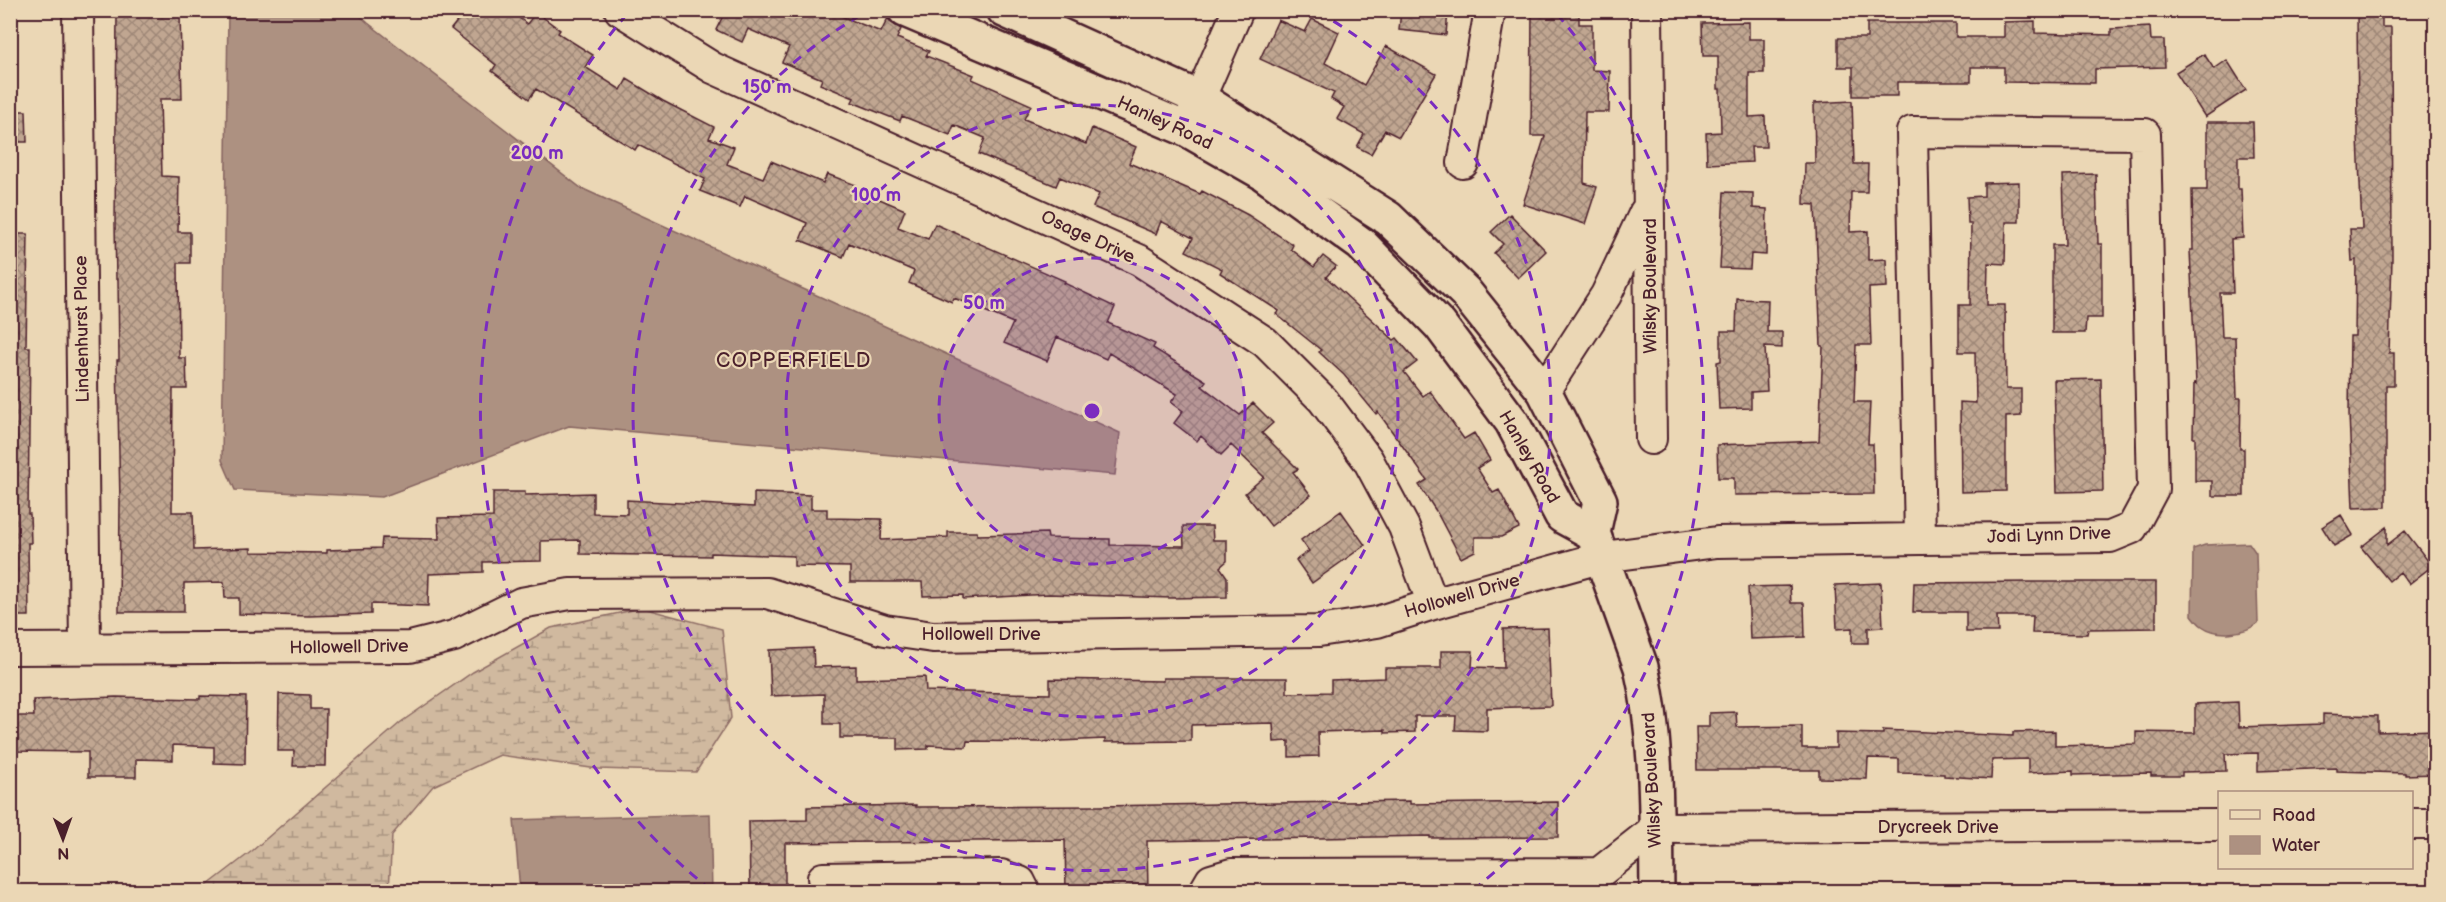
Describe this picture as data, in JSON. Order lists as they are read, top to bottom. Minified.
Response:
{"streets":{"main road":["Hanley Road","Wilsky Boulevard"],"street":["Osage Drive","Lindenhurst Place","Jodi Lynn Drive","Hollowell Drive","Drycreek Drive"]},"crossings":[["Hanley Road","Wilsky Boulevard"],["Hanley Road","Hollowell Drive"],["Osage Drive","Hollowell Drive"],["Wilsky Boulevard","Hollowell Drive"],["Wilsky Boulevard","Drycreek Drive"],["Lindenhurst Place","Hollowell Drive"],["Jodi Lynn Drive","Hollowell Drive"]],"districts":["COPPERFIELD"],"legend":["Road","Water"],"north":"bottom","rings":["150 m","200 m","100 m","50 m"]}
